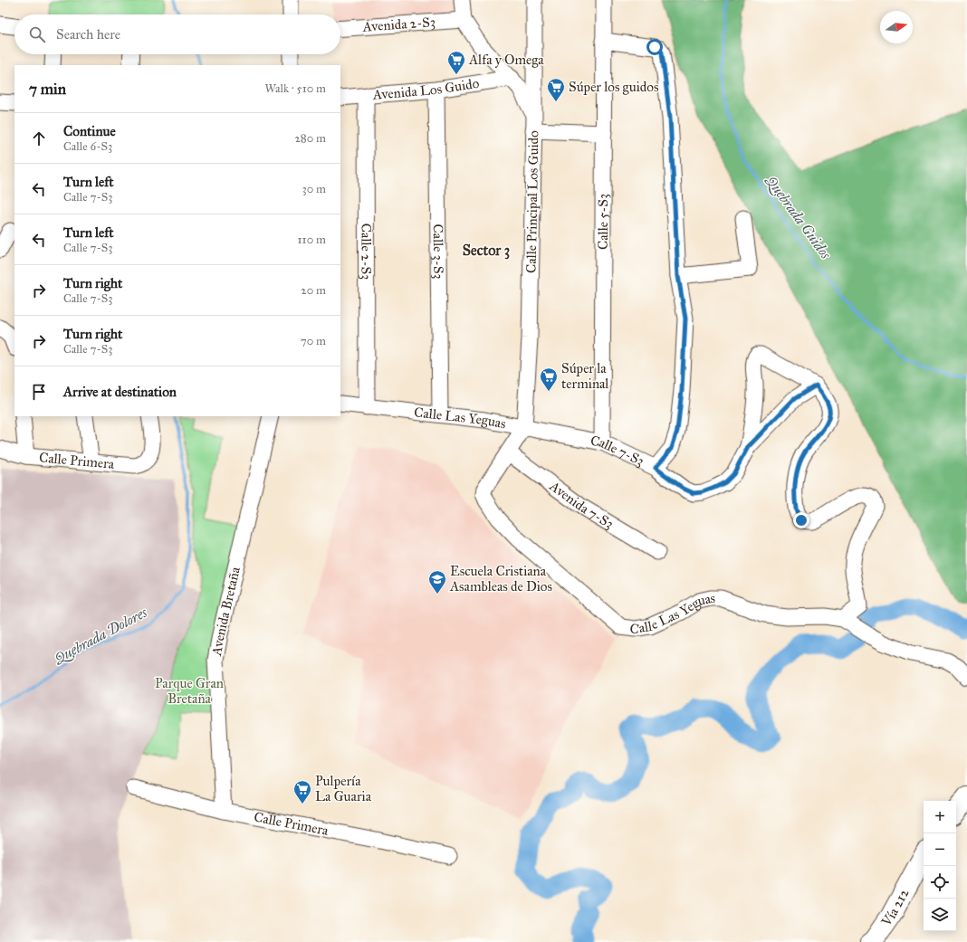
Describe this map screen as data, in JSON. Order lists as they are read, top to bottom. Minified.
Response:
{"streets":{"main road":["Vía 212"],"street":["Avenida 2-S3","Avenida Los Guido","Calle Principal Los Guido","Calle 5-S3","Calle 2-S3","Calle 3-S3","Calle Las Yeguas","Calle 7-S3","Calle Primera","Avenida 7-S3","Avenida Bretaña"]},"crossings":[["Avenida 2-S3","Calle Principal Los Guido"],["Avenida Los Guido","Calle Principal Los Guido"],["Avenida Los Guido","Calle 2-S3"],["Avenida Los Guido","Calle 3-S3"],["Calle Principal Los Guido","Calle Las Yeguas"],["Calle Principal Los Guido","Calle 7-S3"],["Calle 5-S3","Calle 7-S3"],["Calle 2-S3","Calle Las Yeguas"],["Calle 3-S3","Calle Las Yeguas"],["Calle Las Yeguas","Calle 7-S3"],["Calle Las Yeguas","Avenida 7-S3"],["Calle Primera","Avenida Bretaña"]],"districts":["Sector 3"],"water":["Quebrada Guidos","Quebrada Dolores"],"parks":["Parque Gran Bretaña"],"places":{"supermarket":["Alfa y Omega","Súper los guidos","Súper la terminal","Pulpería La Guaria"],"school or university":["Escuela Cristiana Asambleas de Dios"]},"north":"right","page":{"search":"Search here","heading":["7 min","Walk · 510 m"],"list":[["Continue","Calle 6-S3","280 m"],["Turn left","Calle 7-S3","30 m"],["Turn left","Calle 7-S3","110 m"],["Turn right","Calle 7-S3","20 m"],["Turn right","Calle 7-S3","70 m"],"Arrive at destination"],"map_buttons":["+","−"]}}
